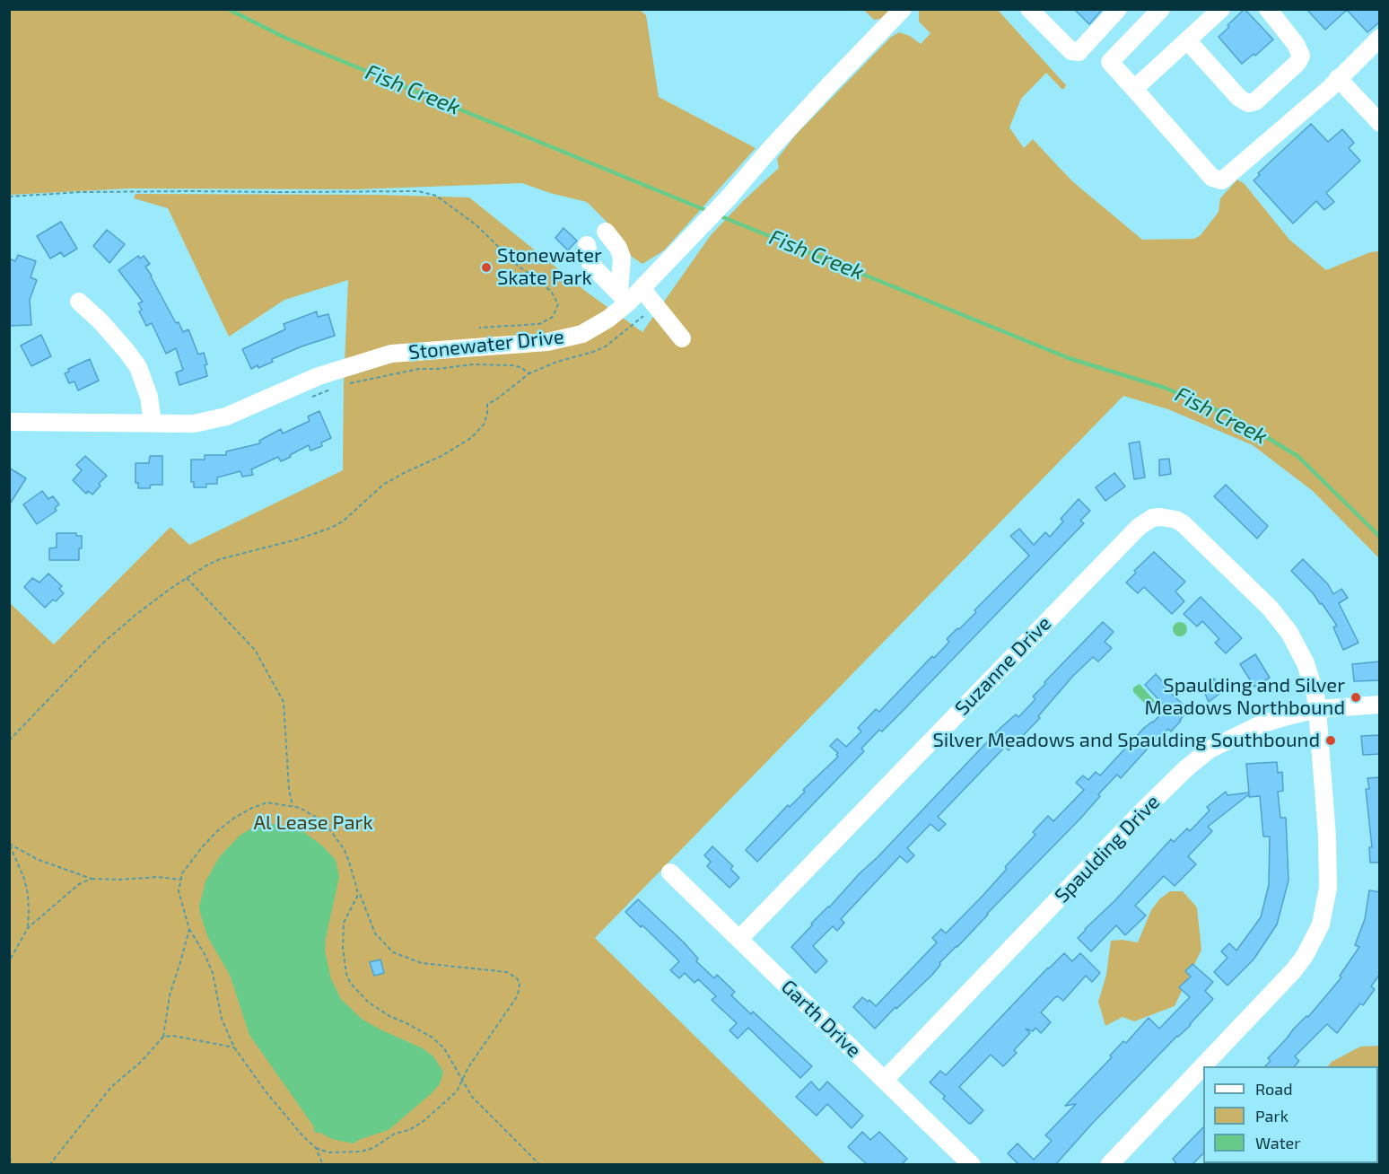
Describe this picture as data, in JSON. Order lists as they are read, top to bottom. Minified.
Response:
{"streets":{"street":["Stonewater Drive","Suzanne Drive","Spaulding Drive","Garth Drive"]},"crossings":[["Suzanne Drive","Spaulding Drive"],["Suzanne Drive","Garth Drive"],["Spaulding Drive","Garth Drive"]],"water":["Fish Creek"],"parks":["Al Lease Park"],"places":["Stonewater Skate Park","Spaulding and Silver Meadows Northbound","Silver Meadows and Spaulding Southbound"],"legend":["Road","Park","Water"]}
